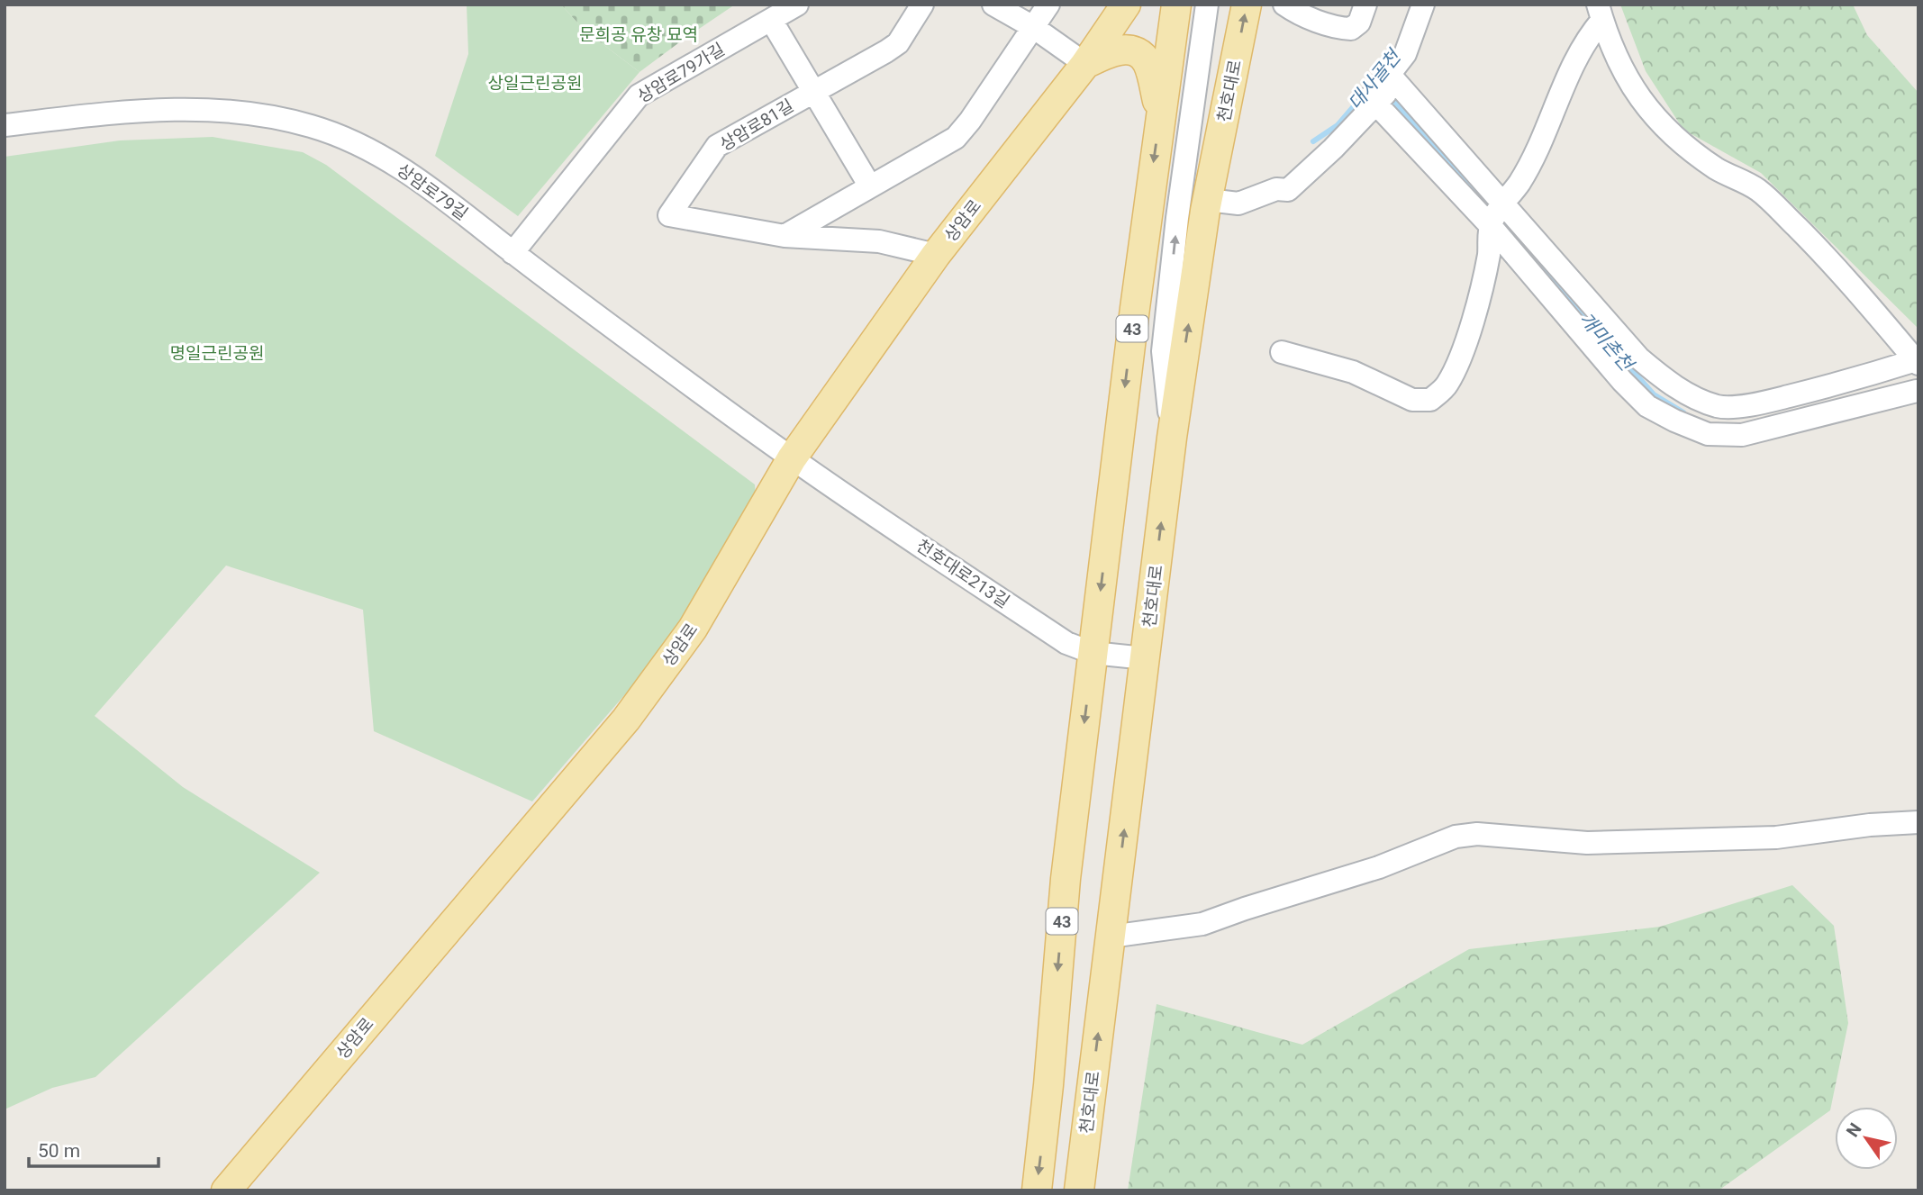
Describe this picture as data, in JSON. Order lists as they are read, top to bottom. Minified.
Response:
{"streets":{"main road":["천호대로","상암로","43"],"street":["상암로79가길","상암로81길","상암로79길","천호대로213길"]},"crossings":[["상암로79가길","상암로79길"],["천호대로","천호대로213길"],["상암로81길","상암로"],["상암로79길","상암로"],["상암로79길","천호대로213길"],["상암로","천호대로213길"],["43","천호대로213길"]],"water":["대사골천","개미촌천"],"parks":["문희공 유창 묘역","상일근린공원","명일근린공원"],"scale_bar":"50 m","north":"top left"}
